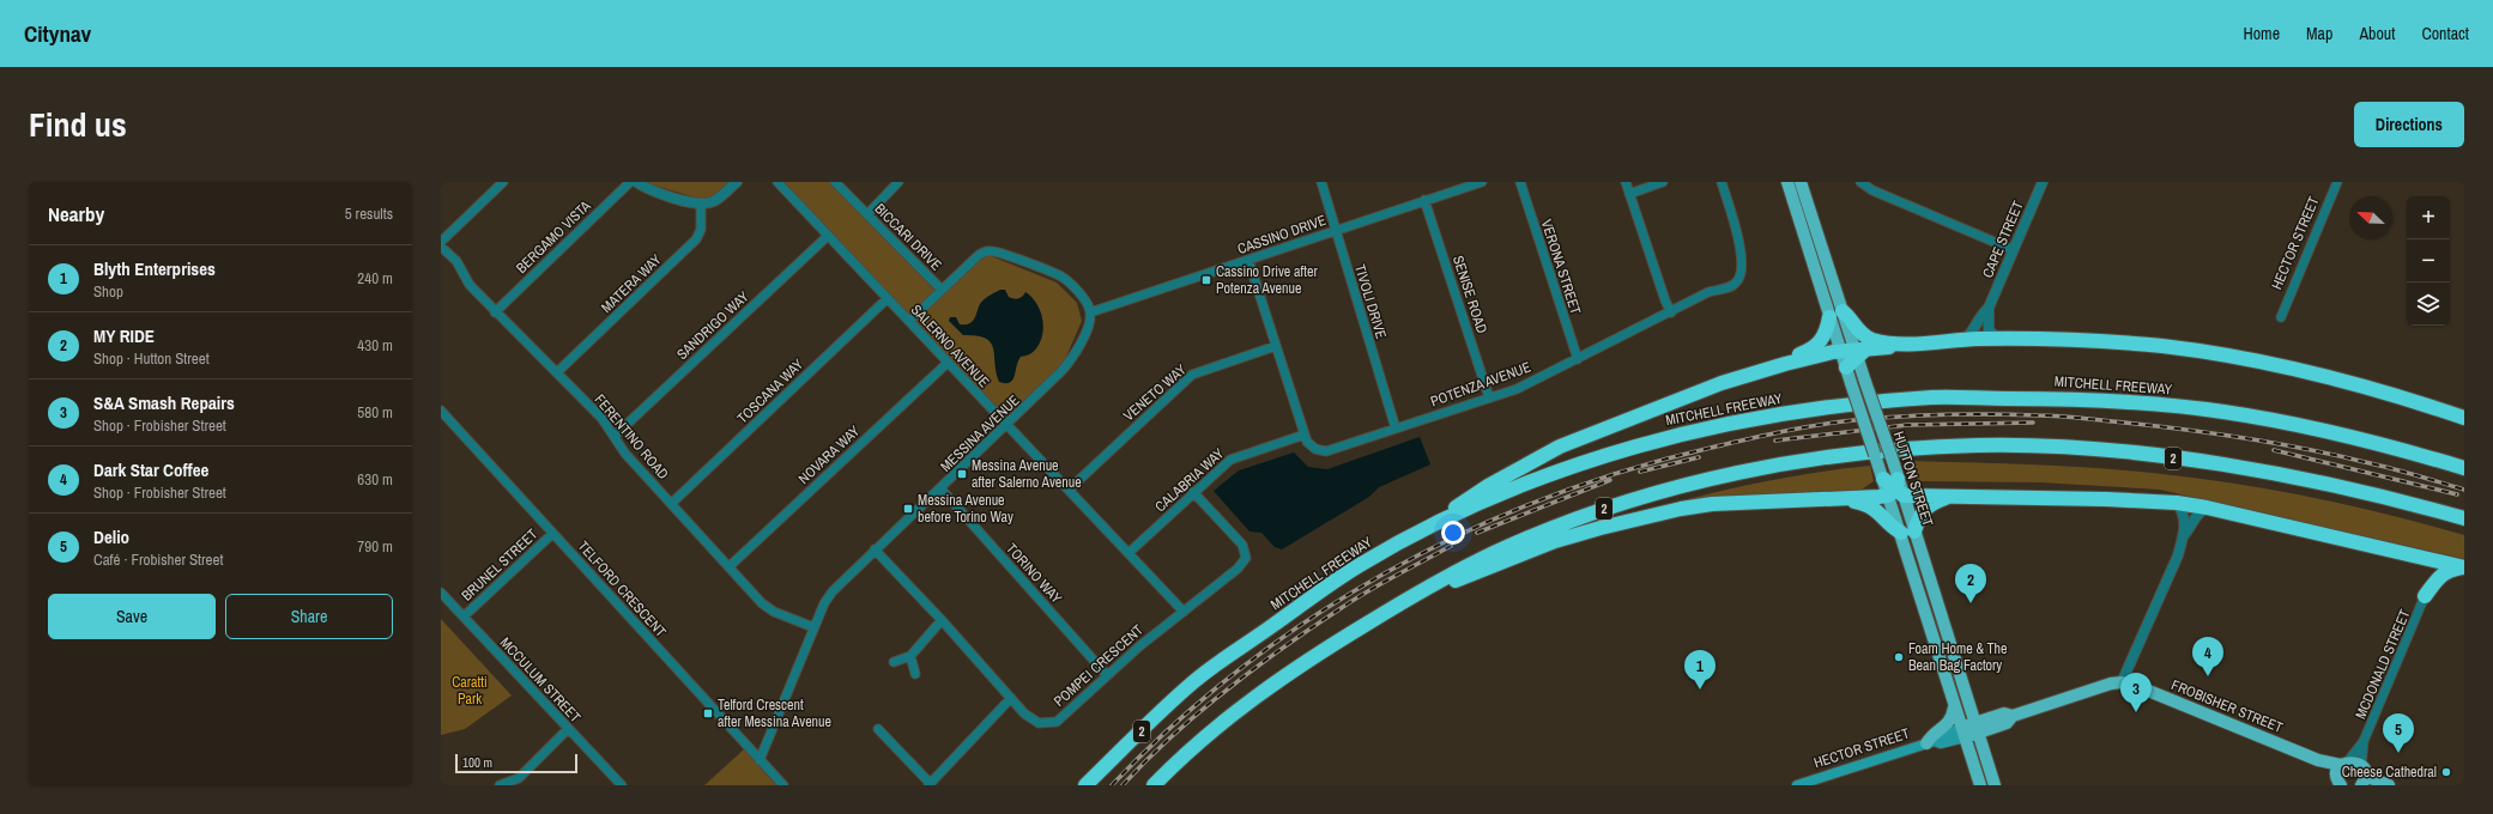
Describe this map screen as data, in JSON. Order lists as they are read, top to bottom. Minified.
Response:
{"streets":{"highway":["MITCHELL FREEWAY","2"],"main road":["HECTOR STREET","HUTTON STREET","FROBISHER STREET"],"street":["CASSINO DRIVE","BERGAMO VISTA","BICCARI DRIVE","CAPE STREET","VERONA STREET","MATERA WAY","SENISE ROAD","TIVOLI DRIVE","SANDRIGO WAY","SALERNO AVENUE","POTENZA AVENUE","TOSCANA WAY","VENETO WAY","MESSINA AVENUE","FERENTINO ROAD","NOVARA WAY","CALABRIA WAY","BRUNEL STREET","TORINO WAY","TELFORD CRESCENT","MCDONALD STREET","POMPEI CRESCENT","MCCULUM STREET"]},"crossings":[["CASSINO DRIVE","SENISE ROAD"],["CASSINO DRIVE","TIVOLI DRIVE"],["CASSINO DRIVE","POTENZA AVENUE"],["CASSINO DRIVE","MESSINA AVENUE"],["BERGAMO VISTA","FERENTINO ROAD"],["HECTOR STREET","HUTTON STREET"],["HECTOR STREET","FROBISHER STREET"],["VERONA STREET","POTENZA AVENUE"],["MATERA WAY","FERENTINO ROAD"],["SENISE ROAD","POTENZA AVENUE"],["TIVOLI DRIVE","POTENZA AVENUE"],["SANDRIGO WAY","SALERNO AVENUE"],["SANDRIGO WAY","FERENTINO ROAD"],["SALERNO AVENUE","TOSCANA WAY"],["SALERNO AVENUE","VENETO WAY"],["SALERNO AVENUE","MESSINA AVENUE"],["SALERNO AVENUE","NOVARA WAY"],["SALERNO AVENUE","CALABRIA WAY"],["SALERNO AVENUE","POMPEI CRESCENT"],["POTENZA AVENUE","VENETO WAY"],["POTENZA AVENUE","CALABRIA WAY"],["TOSCANA WAY","FERENTINO ROAD"],["MESSINA AVENUE","FERENTINO ROAD"],["MESSINA AVENUE","TORINO WAY"],["MESSINA AVENUE","TELFORD CRESCENT"],["MESSINA AVENUE","POMPEI CRESCENT"],["FERENTINO ROAD","NOVARA WAY"],["CALABRIA WAY","POMPEI CRESCENT"],["BRUNEL STREET","TELFORD CRESCENT"],["BRUNEL STREET","MCCULUM STREET"],["TORINO WAY","POMPEI CRESCENT"],["MCDONALD STREET","FROBISHER STREET"]],"parks":["Caratti Park"],"places":{"transit":["Cassino Drive after Potenza Avenue","Messina Avenue after Salerno Avenue","Messina Avenue before Torino Way","Telford Crescent after Messina Avenue"],"other":["Foam Home & The Bean Bag Factory","Cheese Cathedral"]},"scale_bar":"100 m","north":"top left","page":{"header":"Citynav","nav":["Home","Map","About","Contact"],"title":"Find us","buttons":["Directions",["Save","Share"]],"heading":["Nearby","5 results"],"map_buttons":["+","−"],"list":[{"mark":"1","name":"Blyth Enterprises","note":"Shop","value":"240 m"},{"mark":"2","name":"MY RIDE","note":"Shop · Hutton Street","value":"430 m"},{"mark":"3","name":"S&A Smash Repairs","note":"Shop · Frobisher Street","value":"580 m"},{"mark":"4","name":"Dark Star Coffee","note":"Shop · Frobisher Street","value":"630 m"},{"mark":"5","name":"Delio","note":"Café · Frobisher Street","value":"790 m"}],"pins":["2","4","1","3","5"],"scale":"100 m"}}
